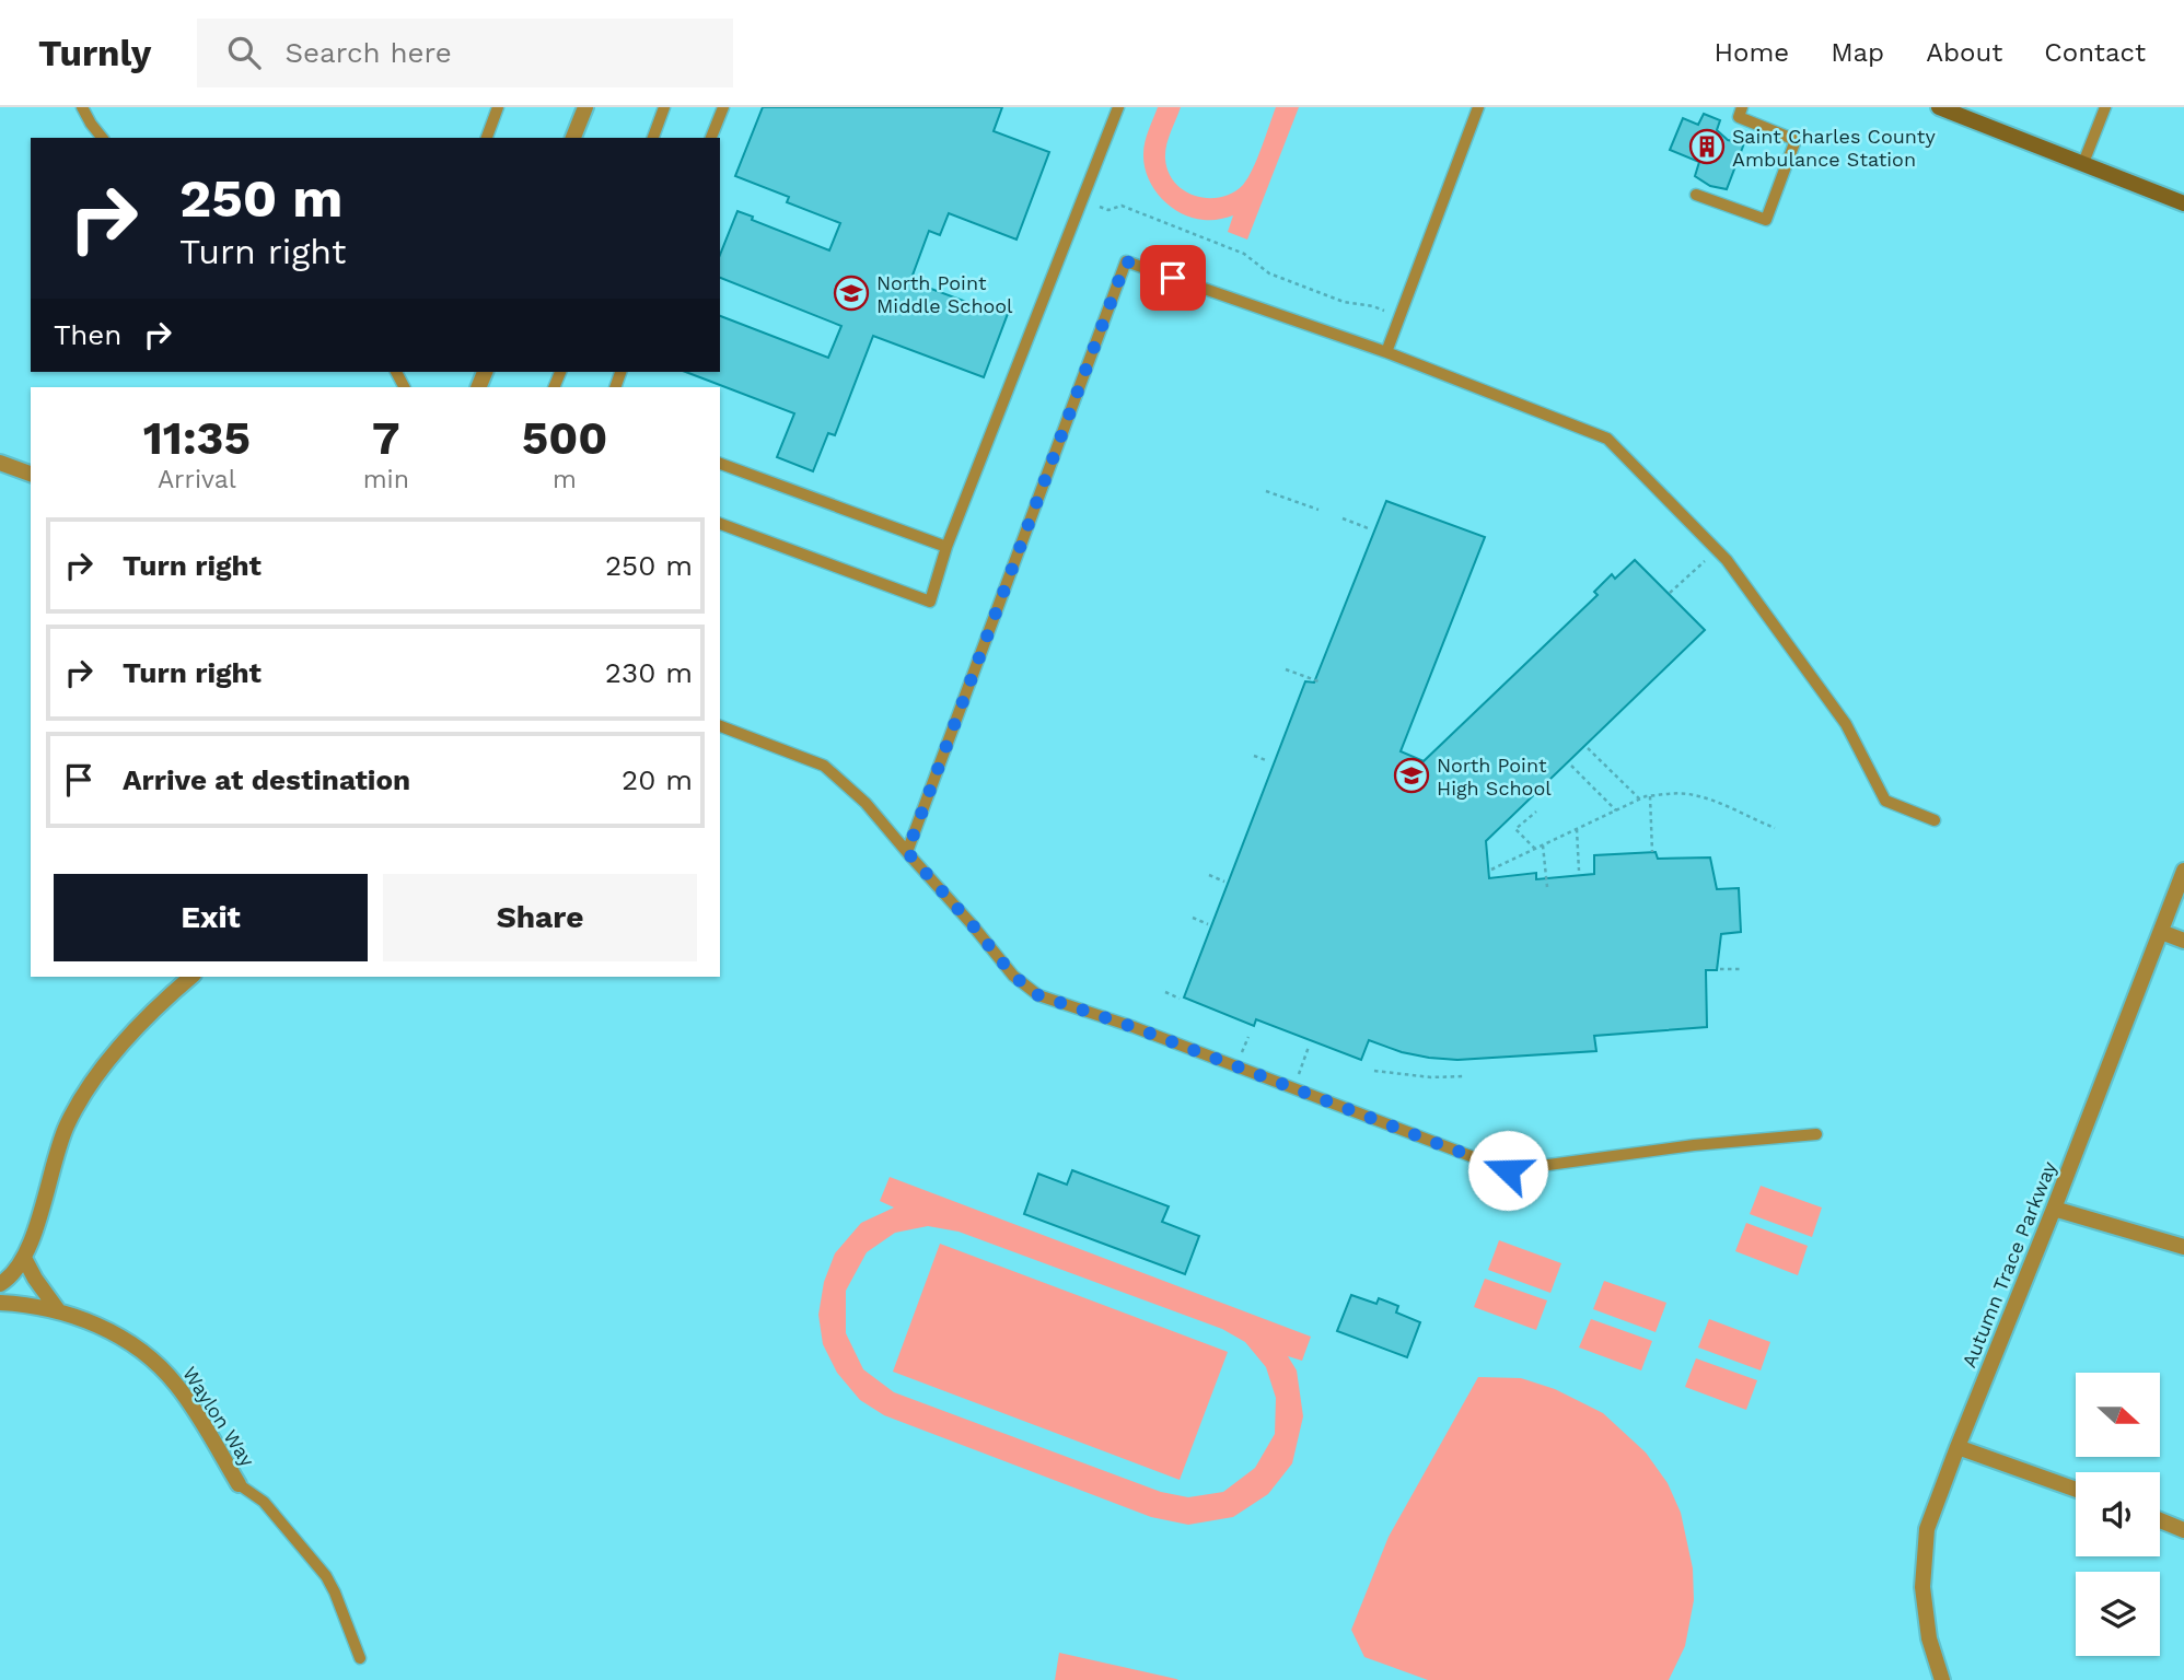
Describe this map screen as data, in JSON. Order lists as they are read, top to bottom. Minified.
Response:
{"streets":{"street":["Autumn Trace Parkway","Waylon Way"]},"places":{"building":["Saint Charles County Ambulance Station"],"school or university":["North Point Middle School","North Point High School"]},"north":"right","page":{"header":"Turnly","search":"Search here","nav":["Home","Map","About","Contact"],"turn":["250 m","Turn right"],"then":"Then","eta":["11:35","Arrival","7","min","500","m"],"list":[{"name":"Turn right","value":"250 m"},{"name":"Turn right","value":"230 m"},{"name":"Arrive at destination","value":"20 m"}],"buttons":["Exit","Share"]}}
